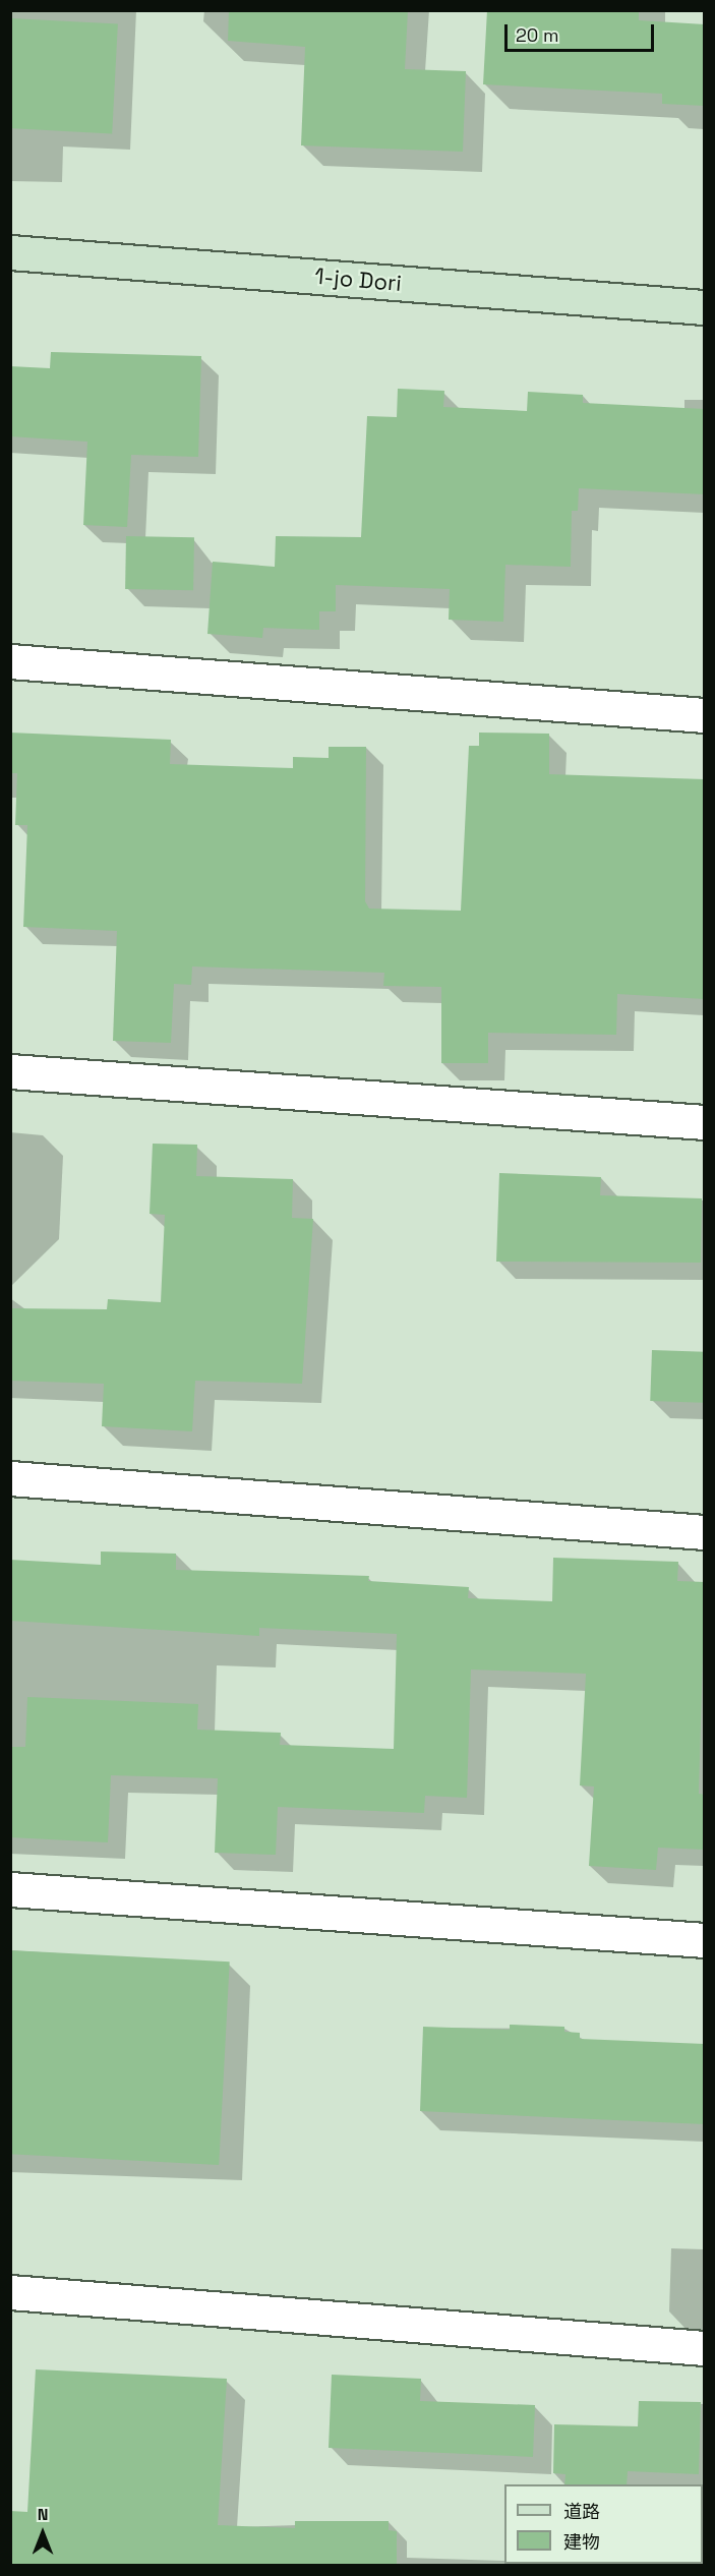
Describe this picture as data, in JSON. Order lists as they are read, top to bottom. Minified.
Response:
{"streets":{"main road":["1-jo Dori"]},"legend":["道路","建物"],"scale_bar":"20 m","north":"top"}
